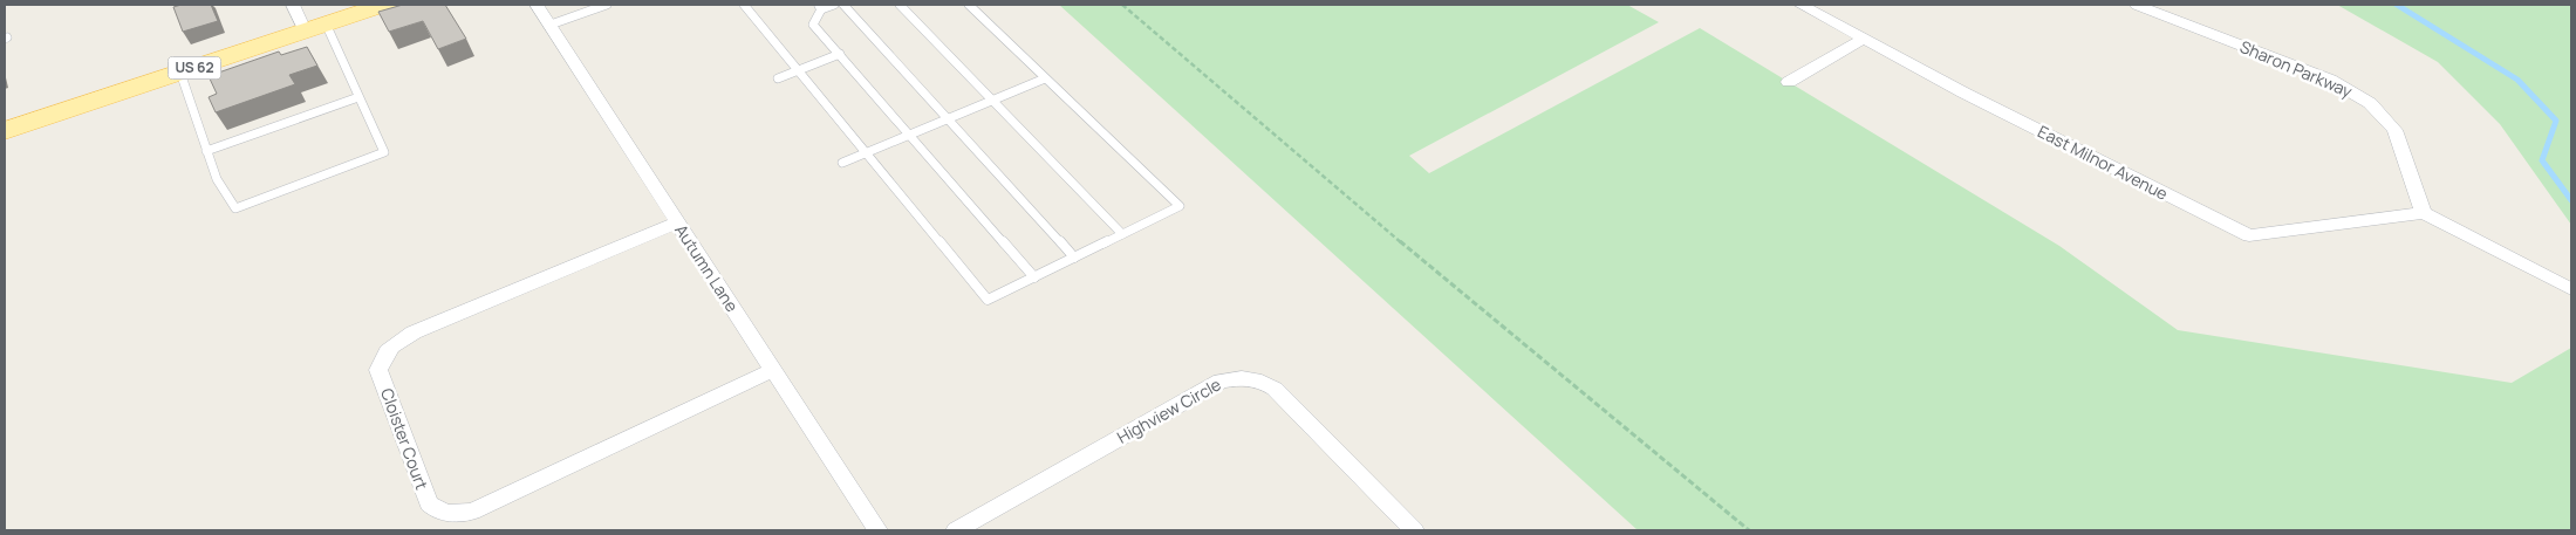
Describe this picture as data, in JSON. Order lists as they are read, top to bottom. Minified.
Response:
{"streets":{"main road":["US 62"],"street":["Sharon Parkway","East Milnor Avenue","Autumn Lane","Highview Circle","Cloister Court"]},"crossings":[["Sharon Parkway","East Milnor Avenue"],["Autumn Lane","Cloister Court"]]}
